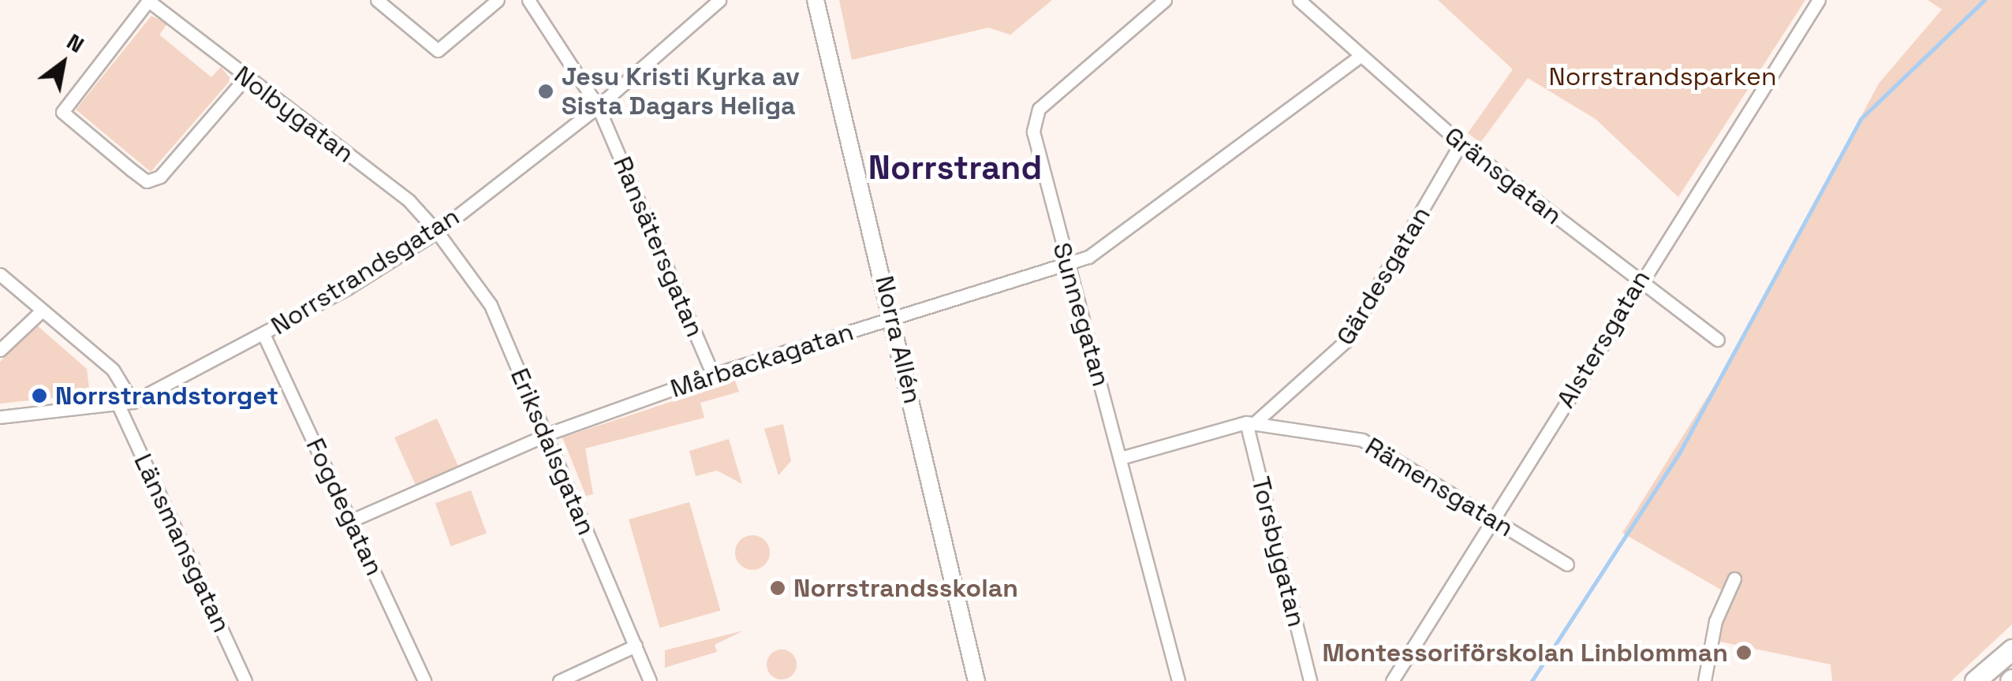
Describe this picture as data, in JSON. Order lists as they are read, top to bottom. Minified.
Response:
{"streets":{"street":["Nolbygatan","Gränsgatan","Ransätersgatan","Norrstrandsgatan","Gärdesgatan","Sunnegatan","Alstersgatan","Norra Allén","Mårbackagatan","Eriksdalsgatan","Rämensgatan","Fogdegatan","Länsmansgatan","Torsbygatan"]},"crossings":[["Nolbygatan","Norrstrandsgatan"],["Nolbygatan","Eriksdalsgatan"],["Gränsgatan","Gärdesgatan"],["Gränsgatan","Alstersgatan"],["Gränsgatan","Mårbackagatan"],["Ransätersgatan","Norrstrandsgatan"],["Ransätersgatan","Mårbackagatan"],["Norrstrandsgatan","Eriksdalsgatan"],["Norrstrandsgatan","Fogdegatan"],["Norrstrandsgatan","Länsmansgatan"],["Gärdesgatan","Rämensgatan"],["Gärdesgatan","Torsbygatan"],["Sunnegatan","Mårbackagatan"],["Sunnegatan","Rämensgatan"],["Alstersgatan","Rämensgatan"],["Norra Allén","Mårbackagatan"],["Mårbackagatan","Eriksdalsgatan"],["Mårbackagatan","Fogdegatan"],["Rämensgatan","Torsbygatan"]],"districts":["Norrstrand"],"parks":["Norrstrandsparken"],"places":["Jesu Kristi Kyrka av Sista Dagars Heliga","Norrstrandstorget","Norrstrandsskolan","Montessoriförskolan Linblomman"],"north":"top right"}
